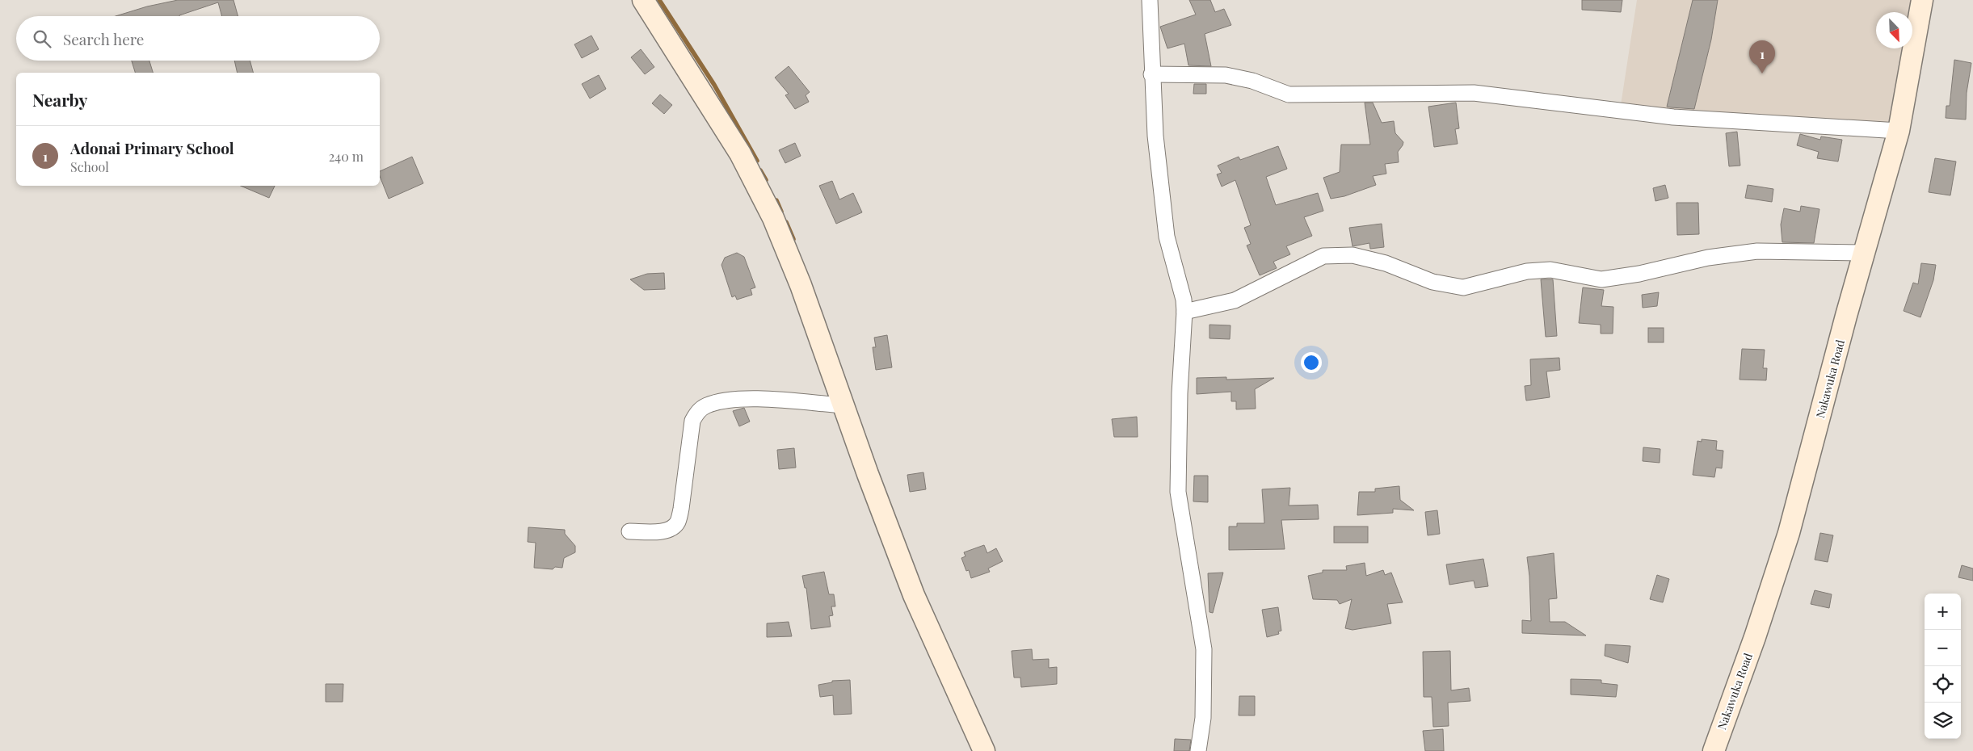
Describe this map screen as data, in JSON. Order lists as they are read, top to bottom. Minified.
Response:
{"streets":{"street":["Nakawuka Road"]},"north":"bottom right","page":{"search":"Search here","pins":"1","heading":"Nearby","list":[{"mark":"1","name":"Adonai Primary School","note":"School","value":"240 m"}],"map_buttons":["+","−"]}}
